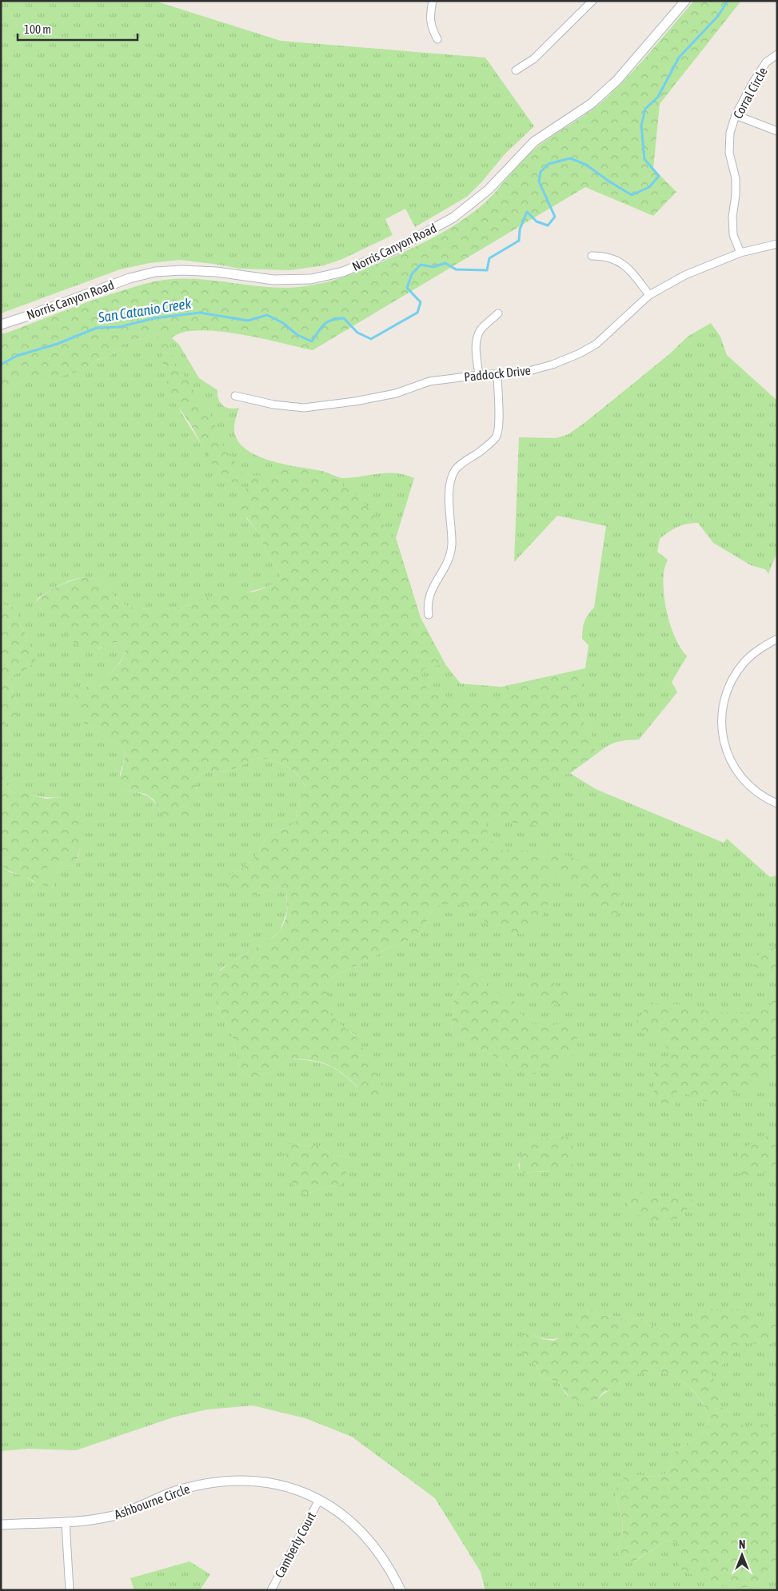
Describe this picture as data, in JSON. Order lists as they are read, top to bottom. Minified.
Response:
{"streets":{"street":["Corral Circle","Norris Canyon Road","Paddock Drive","Ashbourne Circle","Camberly Court"]},"crossings":[["Corral Circle","Paddock Drive"],["Ashbourne Circle","Camberly Court"]],"water":["San Catanio Creek"],"scale_bar":"100 m","north":"top"}
